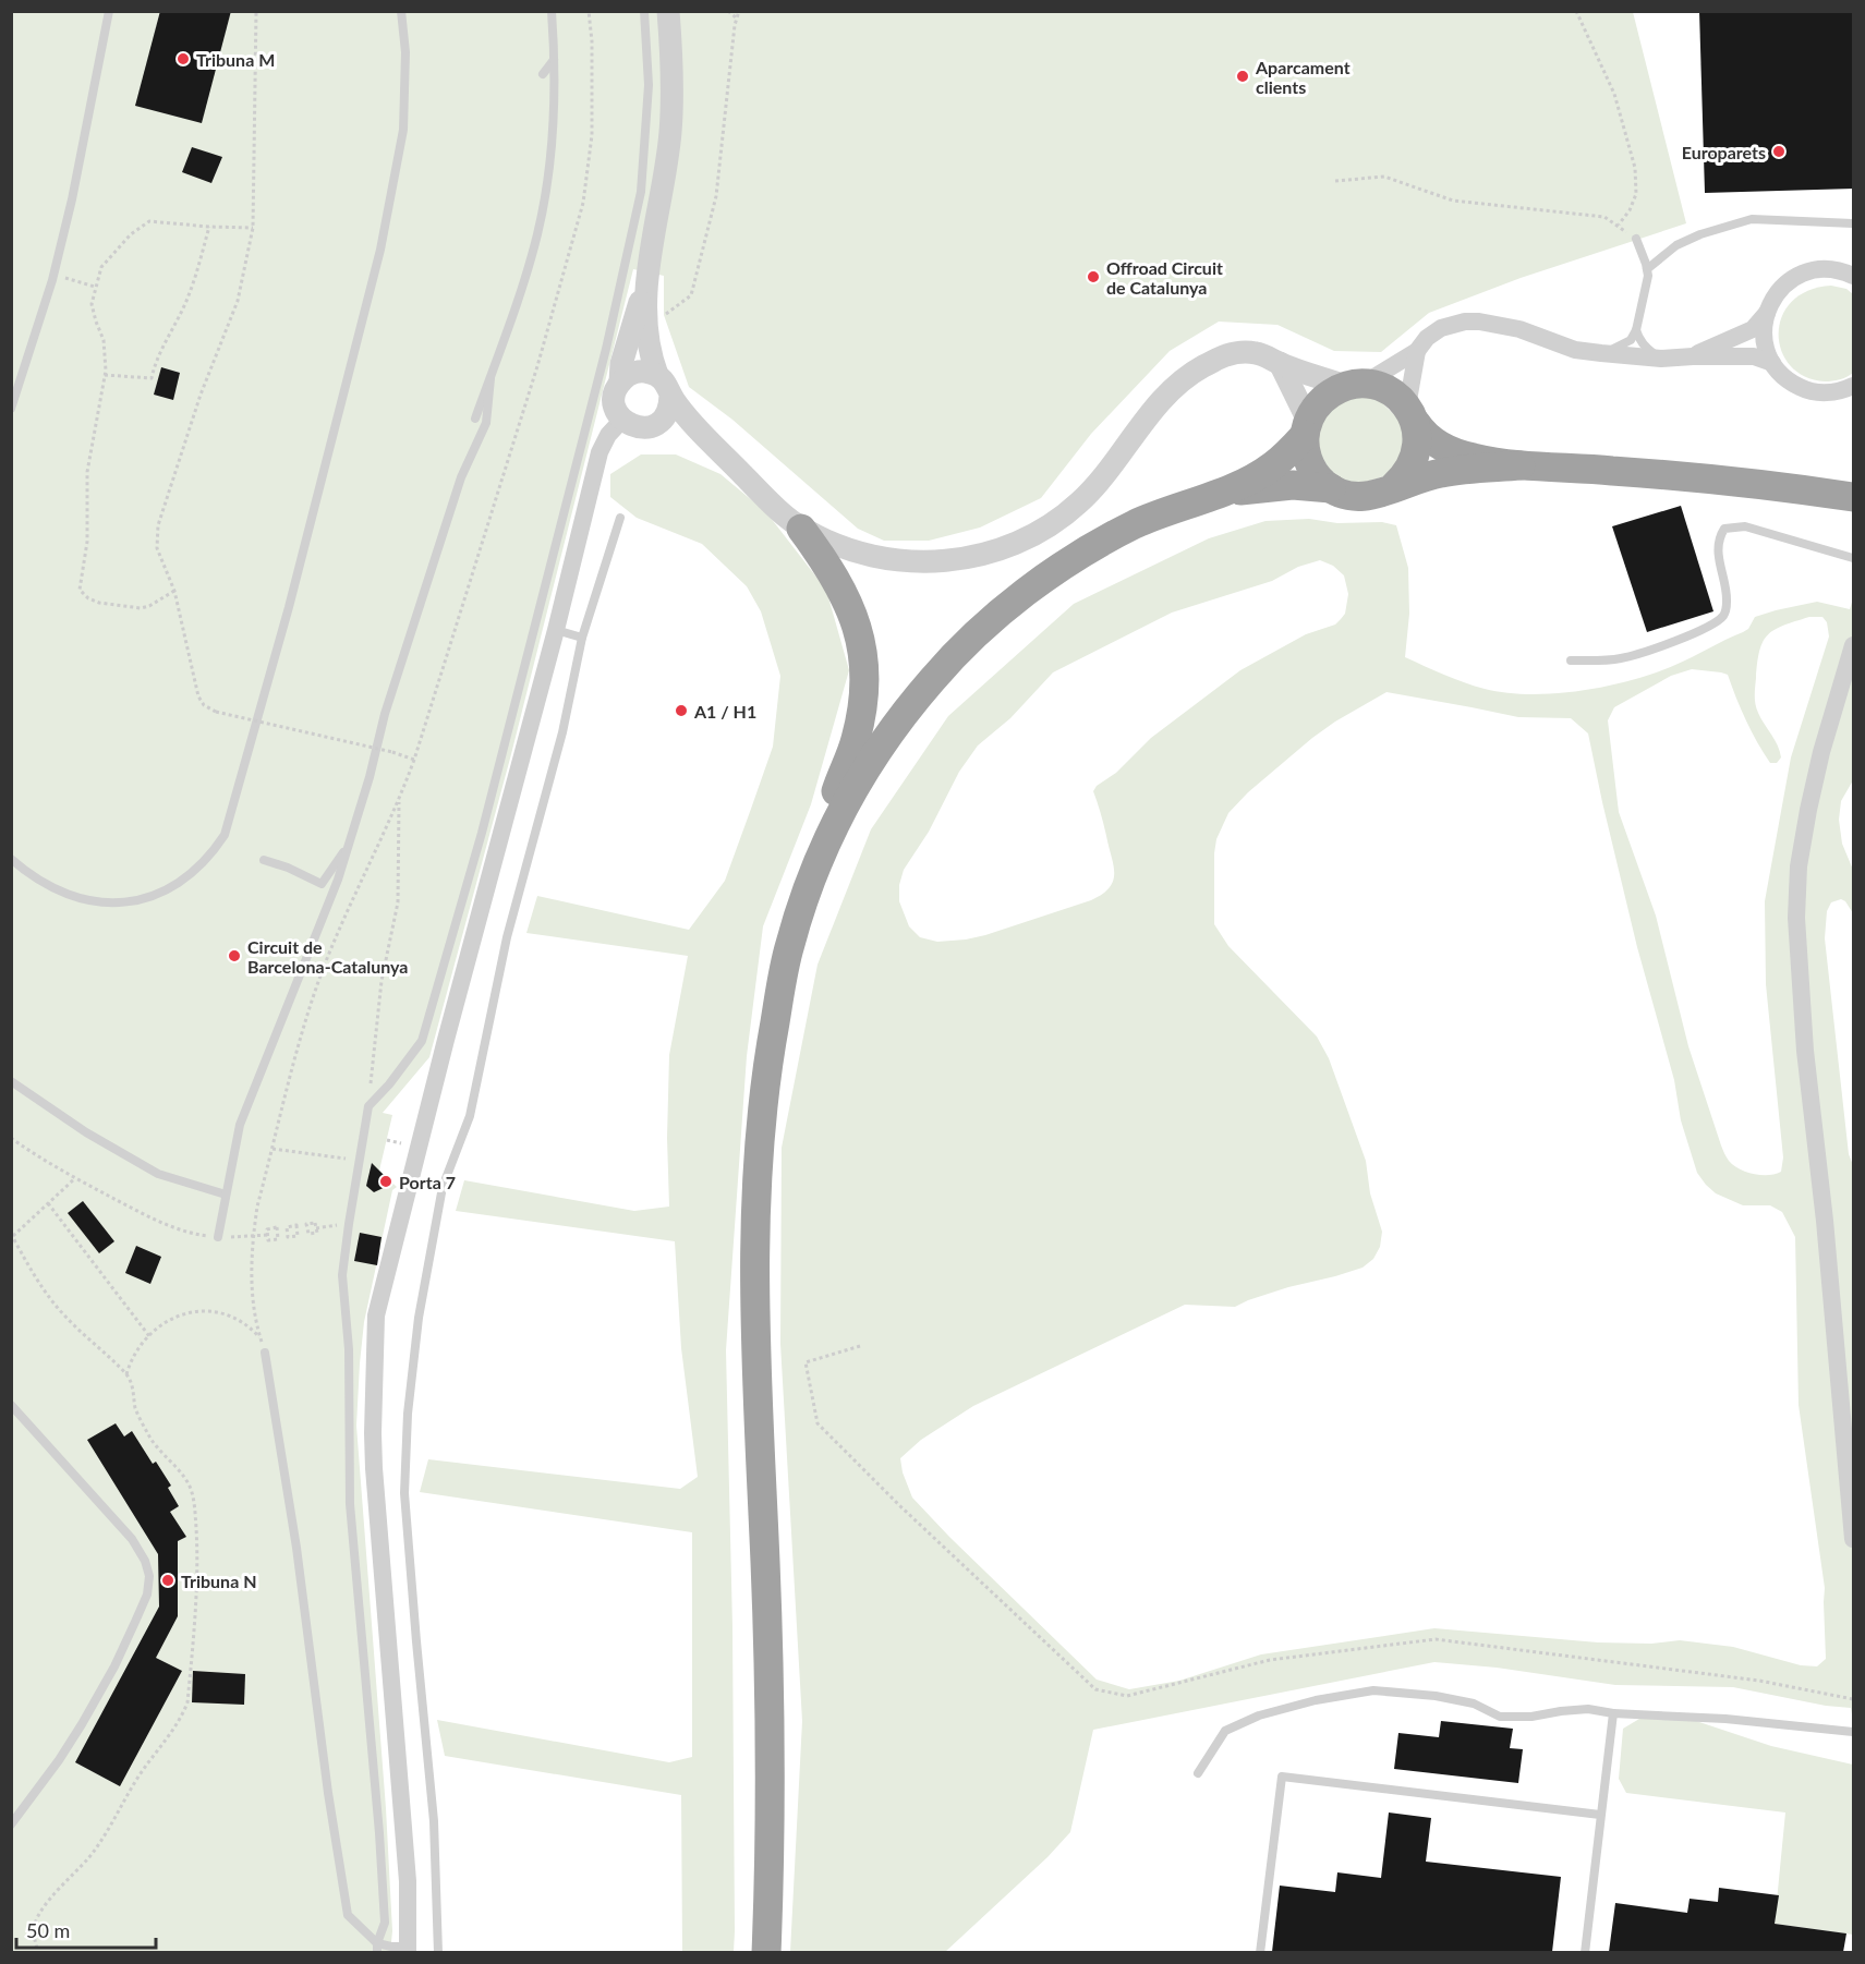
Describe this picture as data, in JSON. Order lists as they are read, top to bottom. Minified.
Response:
{"places":["Tribuna M","Aparcament clients","Europarets","Offroad Circuit de Catalunya","A1 / H1","Circuit de Barcelona-Catalunya","Porta 7","Tribuna N"],"scale_bar":"50 m"}
